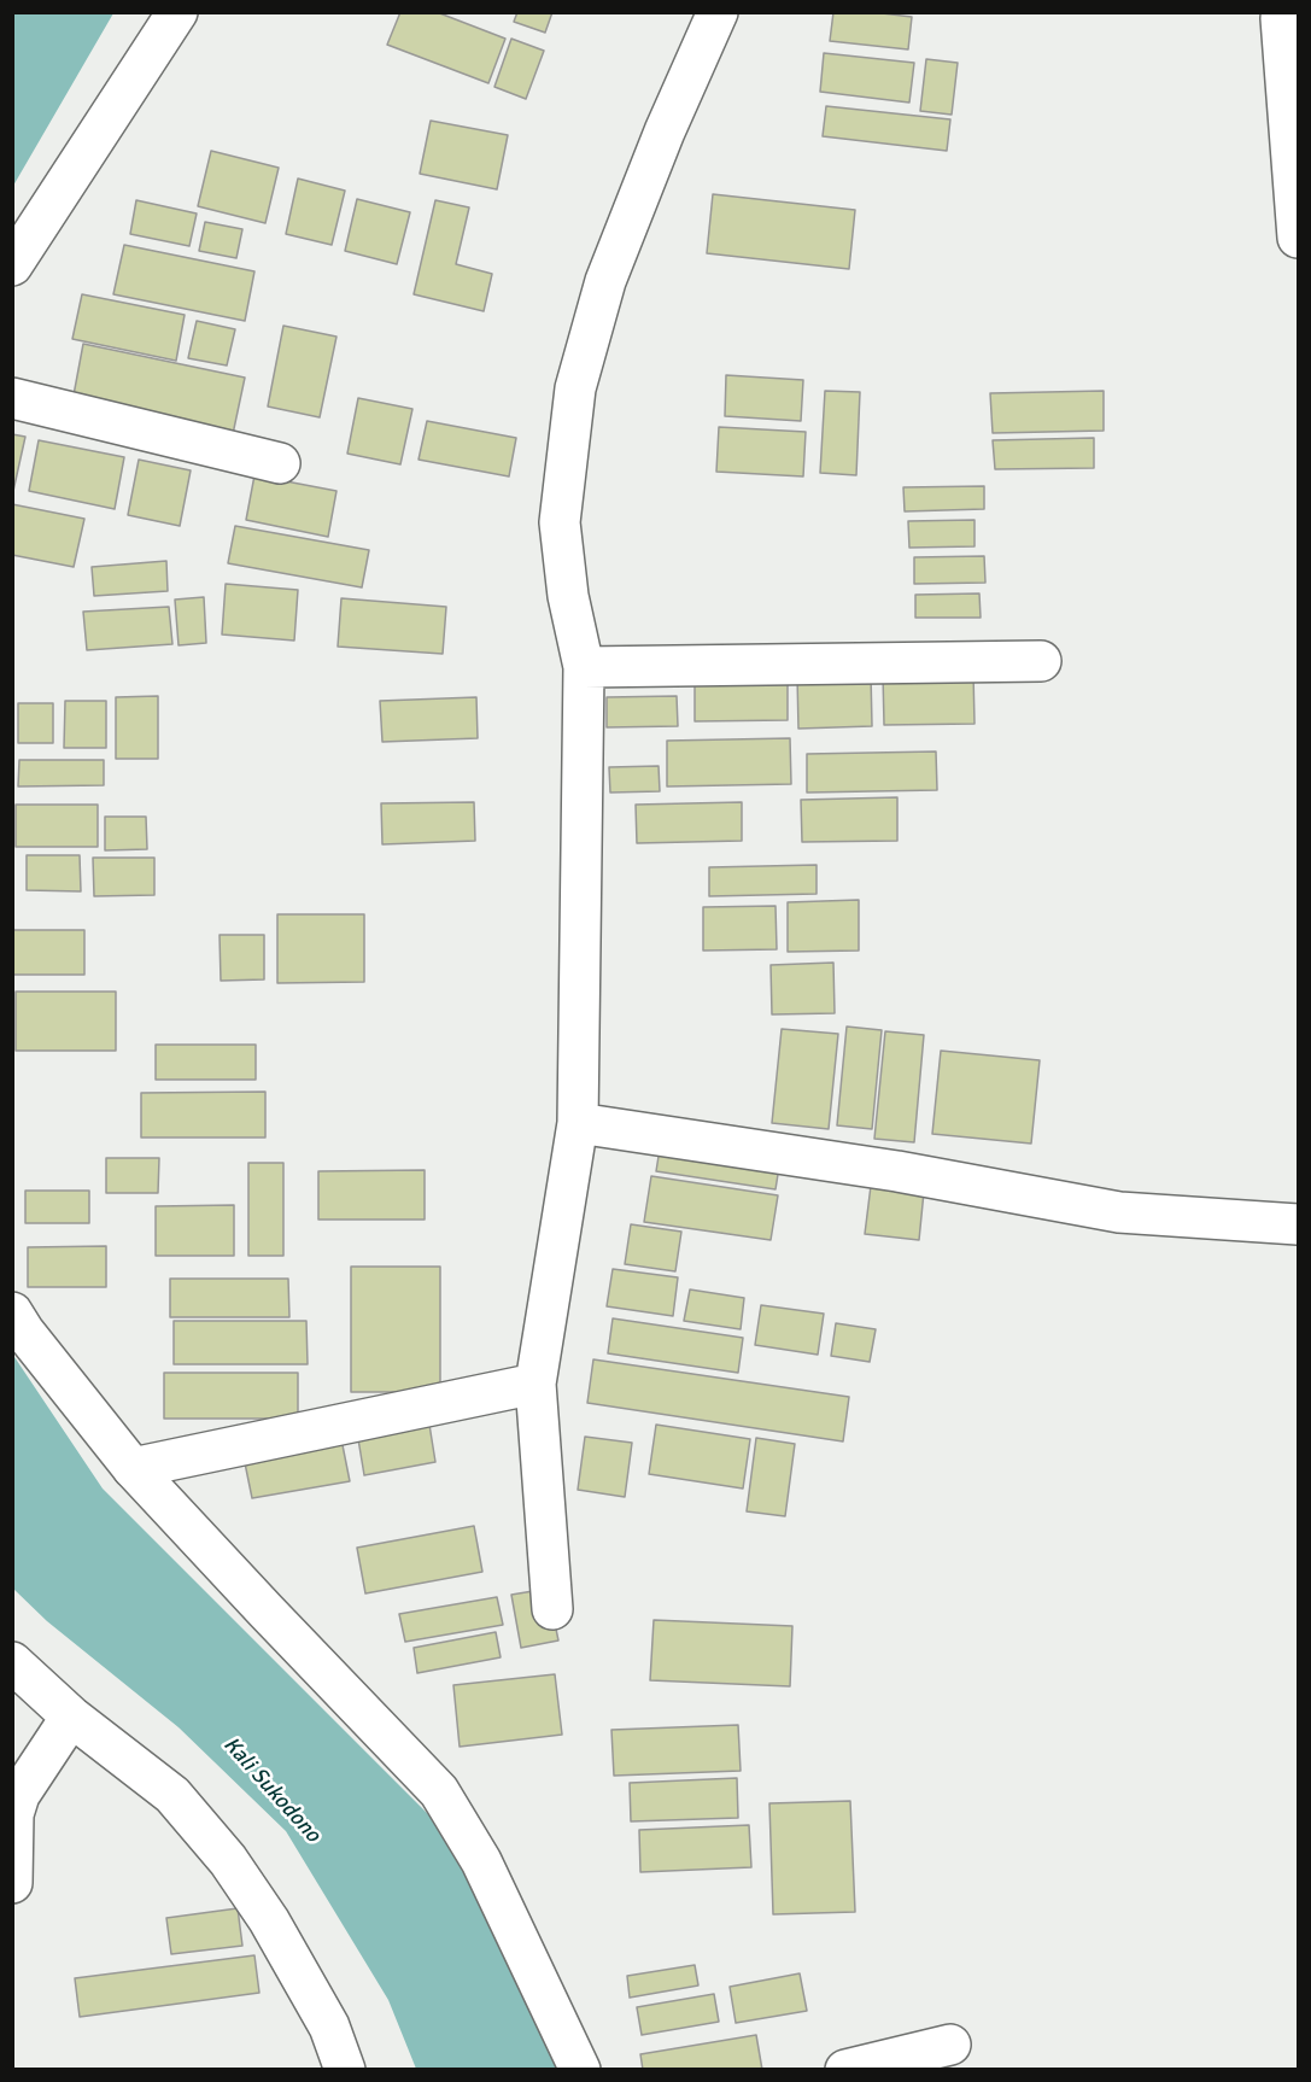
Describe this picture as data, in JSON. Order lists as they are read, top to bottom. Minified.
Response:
{"water":["Kali Sukodono"]}
